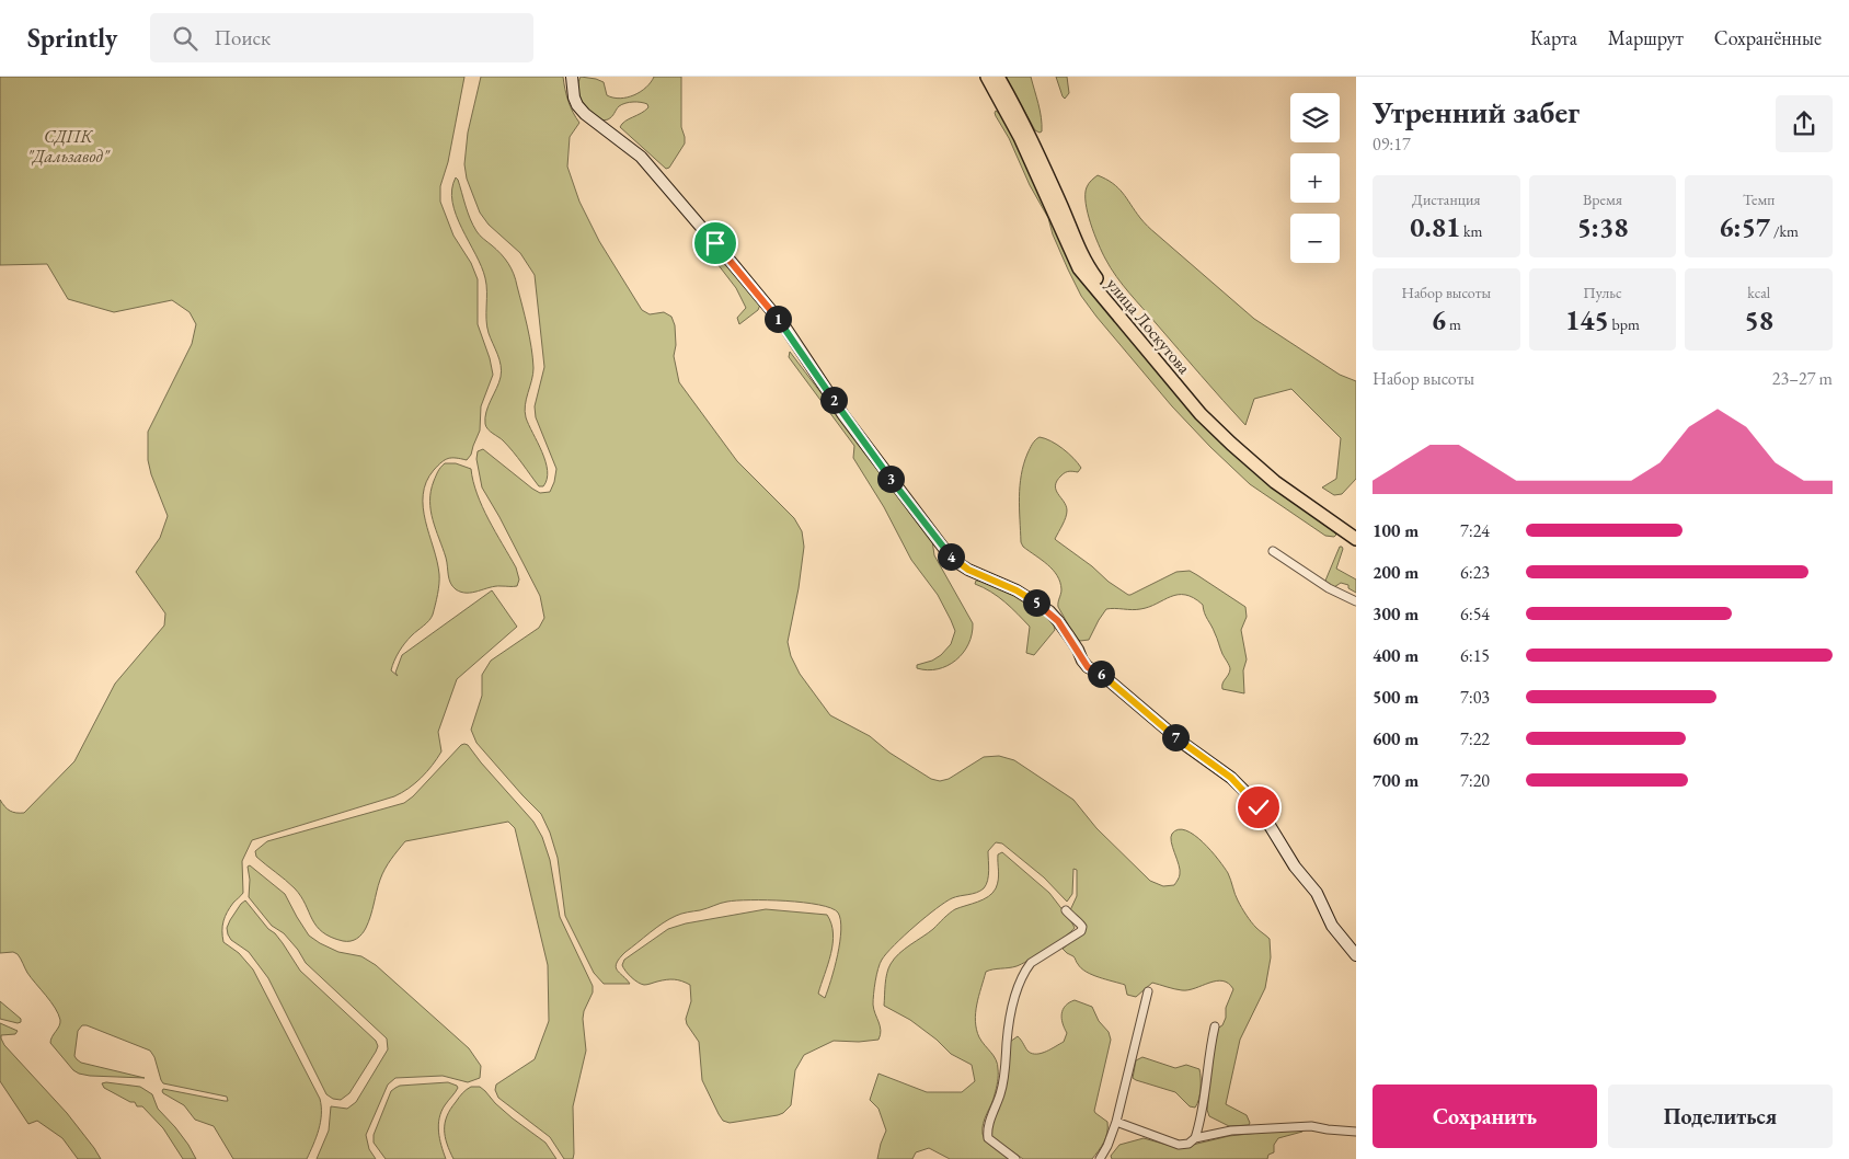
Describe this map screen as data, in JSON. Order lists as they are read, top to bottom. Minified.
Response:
{"streets":{"main road":["улица Лоскутова"]},"parks":["СДПК \"Дальзавод\""],"page":{"header":"Sprintly","search":"Поиск","nav":["Карта","Маршрут","Сохранённые"],"heading":["Утренний забег","09:17"],"map_buttons":["+","−"],"stats":[["Дистанция","0.81 km"],["Время","5:38"],["Темп","6:57 /km"],["Набор высоты","6 m"],["Пульс","145 bpm"],["kcal","58"]],"pins":["1","2","3","4","5","6","7"],"chart":["Набор высоты","23–27 m"],"list":[{"name":"100 m","note":"7:24"},{"name":"200 m","note":"6:23"},{"name":"300 m","note":"6:54"},{"name":"400 m","note":"6:15"},{"name":"500 m","note":"7:03"},{"name":"600 m","note":"7:22"},{"name":"700 m","note":"7:20"}],"buttons":["Сохранить","Поделиться"]}}
